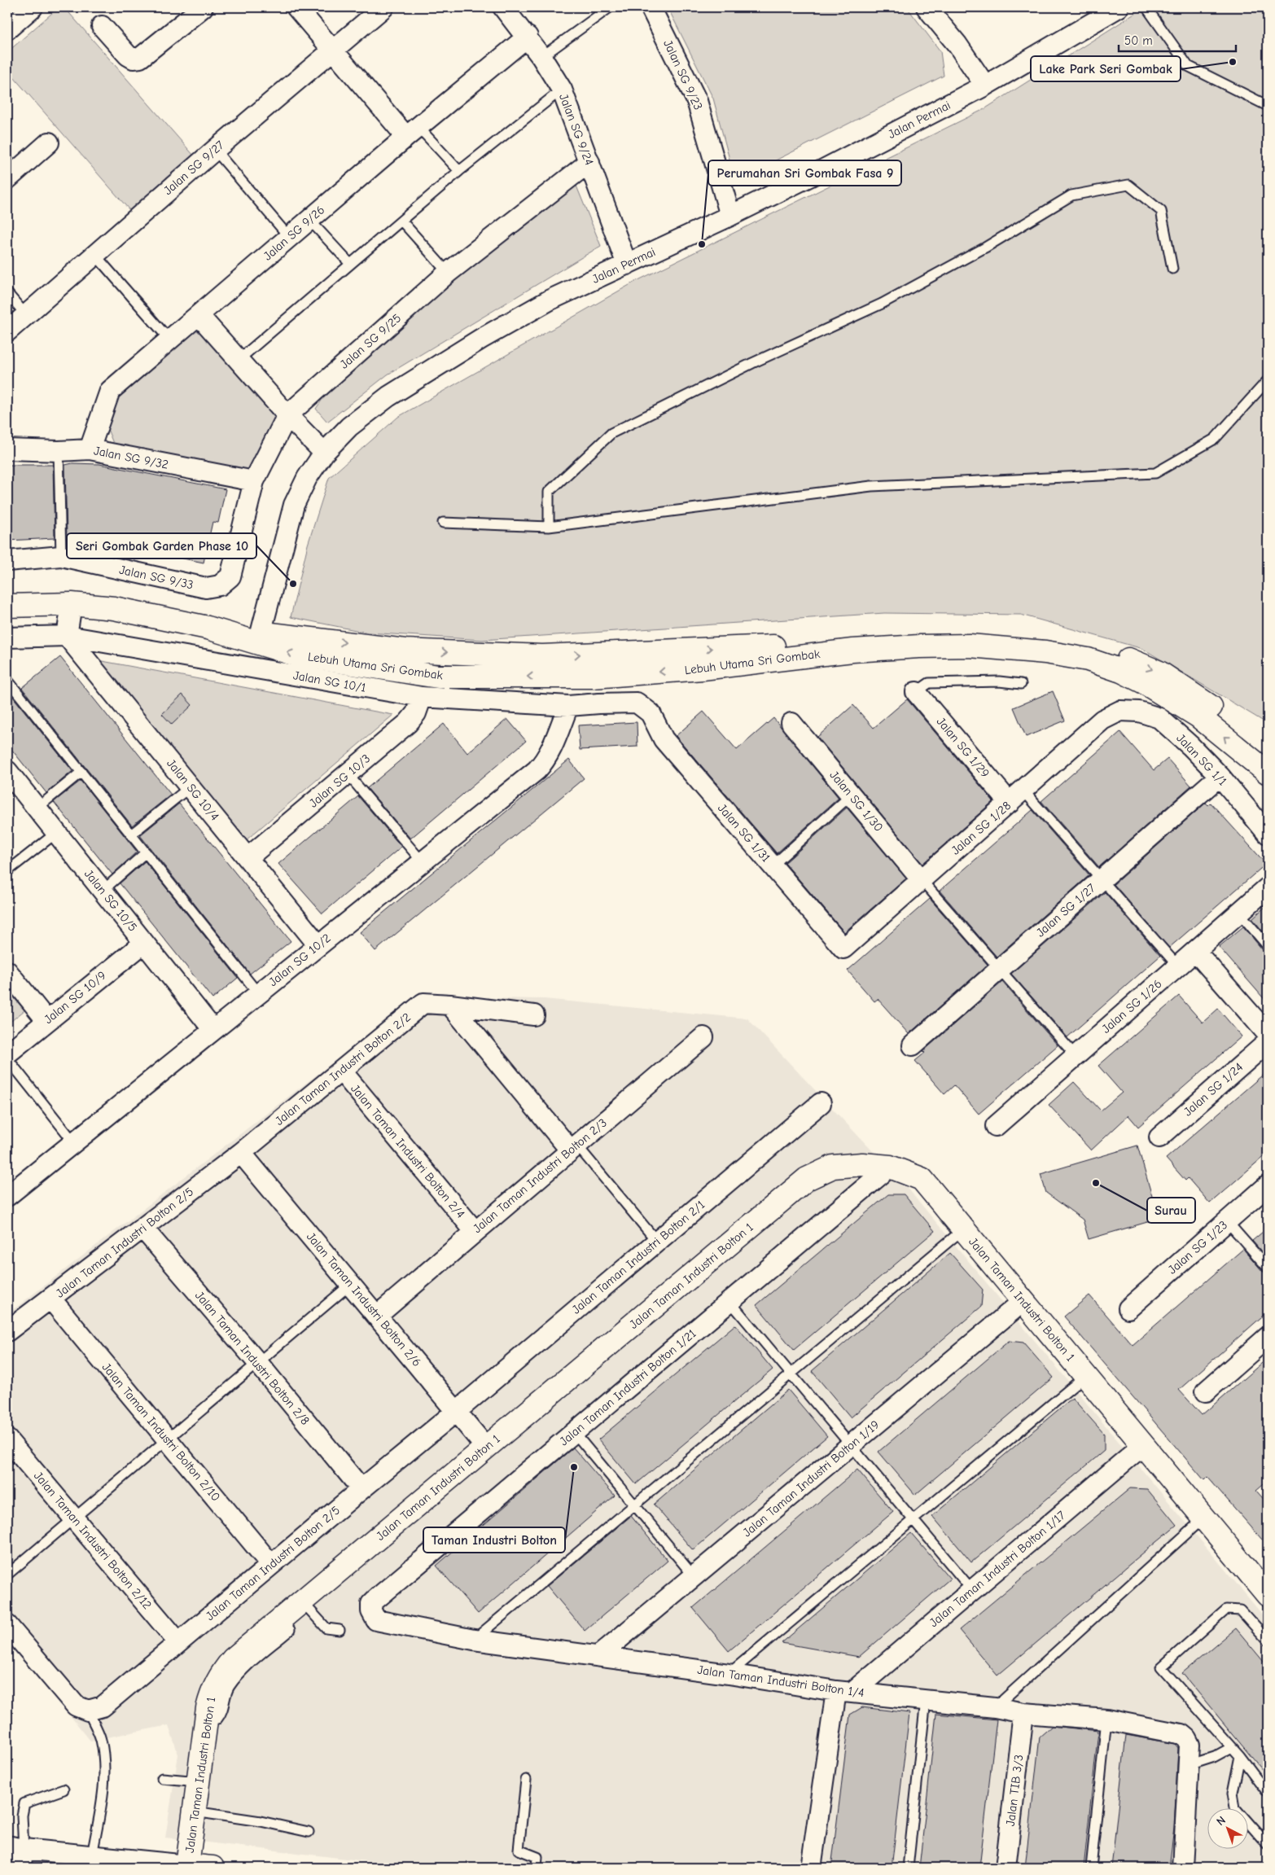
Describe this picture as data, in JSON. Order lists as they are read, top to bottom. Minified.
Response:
{"streets":{"street":["Jalan SG 9/23","Jalan Permai","Jalan SG 9/24","Jalan SG 9/27","Jalan SG 9/26","Jalan SG 9/25","Jalan SG 9/32","Jalan SG 9/33","Lebuh Utama Sri Gombak","Jalan SG 10/1","Jalan SG 1/29","Jalan SG 1/1","Jalan SG 10/3","Jalan SG 10/4","Jalan SG 1/30","Jalan SG 1/28","Jalan SG 1/31","Jalan SG 10/5","Jalan SG 1/27","Jalan SG 10/2","Jalan SG 10/9","Jalan SG 1/26","Jalan Taman Industri Bolton 2/2","Jalan SG 1/24","Jalan Taman Industri Bolton 2/4","Jalan Taman Industri Bolton 2/3","Jalan Taman Industri Bolton 2/5","Jalan SG 1/23","Jalan Taman Industri Bolton 2/1","Jalan Taman Industri Bolton 1","Jalan Taman Industri Bolton 2/6","Jalan Taman Industri Bolton 2/8","Jalan Taman Industri Bolton 1/21","Jalan Taman Industri Bolton 2/10","Jalan Taman Industri Bolton 1/19","Jalan Taman Industri Bolton 2/12","Jalan Taman Industri Bolton 1/17","Jalan Taman Industri Bolton 1/4","Jalan TIB 3/3"]},"crossings":[["Jalan SG 9/23","Jalan Permai"],["Jalan Permai","Jalan SG 9/24"],["Jalan Permai","Lebuh Utama Sri Gombak"],["Jalan SG 9/24","Jalan SG 9/26"],["Jalan SG 9/24","Jalan SG 9/25"],["Jalan SG 9/26","Jalan SG 9/32"],["Jalan SG 9/25","Jalan SG 9/32"],["Jalan SG 9/25","Jalan SG 9/33"],["Jalan SG 10/1","Jalan SG 10/3"],["Jalan SG 10/1","Jalan SG 10/4"],["Jalan SG 10/1","Jalan SG 1/31"],["Jalan SG 10/1","Jalan SG 10/2"],["Jalan SG 1/29","Jalan SG 1/28"],["Jalan SG 1/1","Jalan SG 1/28"],["Jalan SG 1/1","Jalan SG 1/27"],["Jalan SG 10/3","Jalan SG 10/4"],["Jalan SG 10/4","Jalan SG 10/2"],["Jalan SG 1/30","Jalan SG 1/28"],["Jalan SG 1/28","Jalan SG 1/31"],["Jalan SG 10/5","Jalan SG 10/2"],["Jalan SG 10/5","Jalan SG 10/9"],["Jalan Taman Industri Bolton 2/2","Jalan Taman Industri Bolton 2/4"],["Jalan Taman Industri Bolton 2/2","Jalan Taman Industri Bolton 2/5"],["Jalan Taman Industri Bolton 2/2","Jalan Taman Industri Bolton 2/6"],["Jalan Taman Industri Bolton 2/4","Jalan Taman Industri Bolton 2/3"],["Jalan Taman Industri Bolton 2/3","Jalan Taman Industri Bolton 2/6"],["Jalan Taman Industri Bolton 2/5","Jalan Taman Industri Bolton 2/1"],["Jalan Taman Industri Bolton 2/5","Jalan Taman Industri Bolton 2/6"],["Jalan Taman Industri Bolton 2/5","Jalan Taman Industri Bolton 2/8"],["Jalan Taman Industri Bolton 2/5","Jalan Taman Industri Bolton 2/10"],["Jalan Taman Industri Bolton 2/5","Jalan Taman Industri Bolton 2/12"],["Jalan Taman Industri Bolton 2/1","Jalan Taman Industri Bolton 2/6"],["Jalan Taman Industri Bolton 1","Jalan Taman Industri Bolton 2/6"],["Jalan Taman Industri Bolton 1","Jalan Taman Industri Bolton 1/21"],["Jalan Taman Industri Bolton 1","Jalan Taman Industri Bolton 1/19"],["Jalan Taman Industri Bolton 1","Jalan Taman Industri Bolton 1/17"],["Jalan Taman Industri Bolton 1/21","Jalan Taman Industri Bolton 1/4"],["Jalan Taman Industri Bolton 1/19","Jalan Taman Industri Bolton 1/4"],["Jalan Taman Industri Bolton 1/17","Jalan Taman Industri Bolton 1/4"],["Jalan Taman Industri Bolton 1/4","Jalan TIB 3/3"]],"places":["Lake Park Seri Gombak","Perumahan Sri Gombak Fasa 9","Seri Gombak Garden Phase 10","Surau","Taman Industri Bolton"],"scale_bar":"50 m","north":"top left"}
